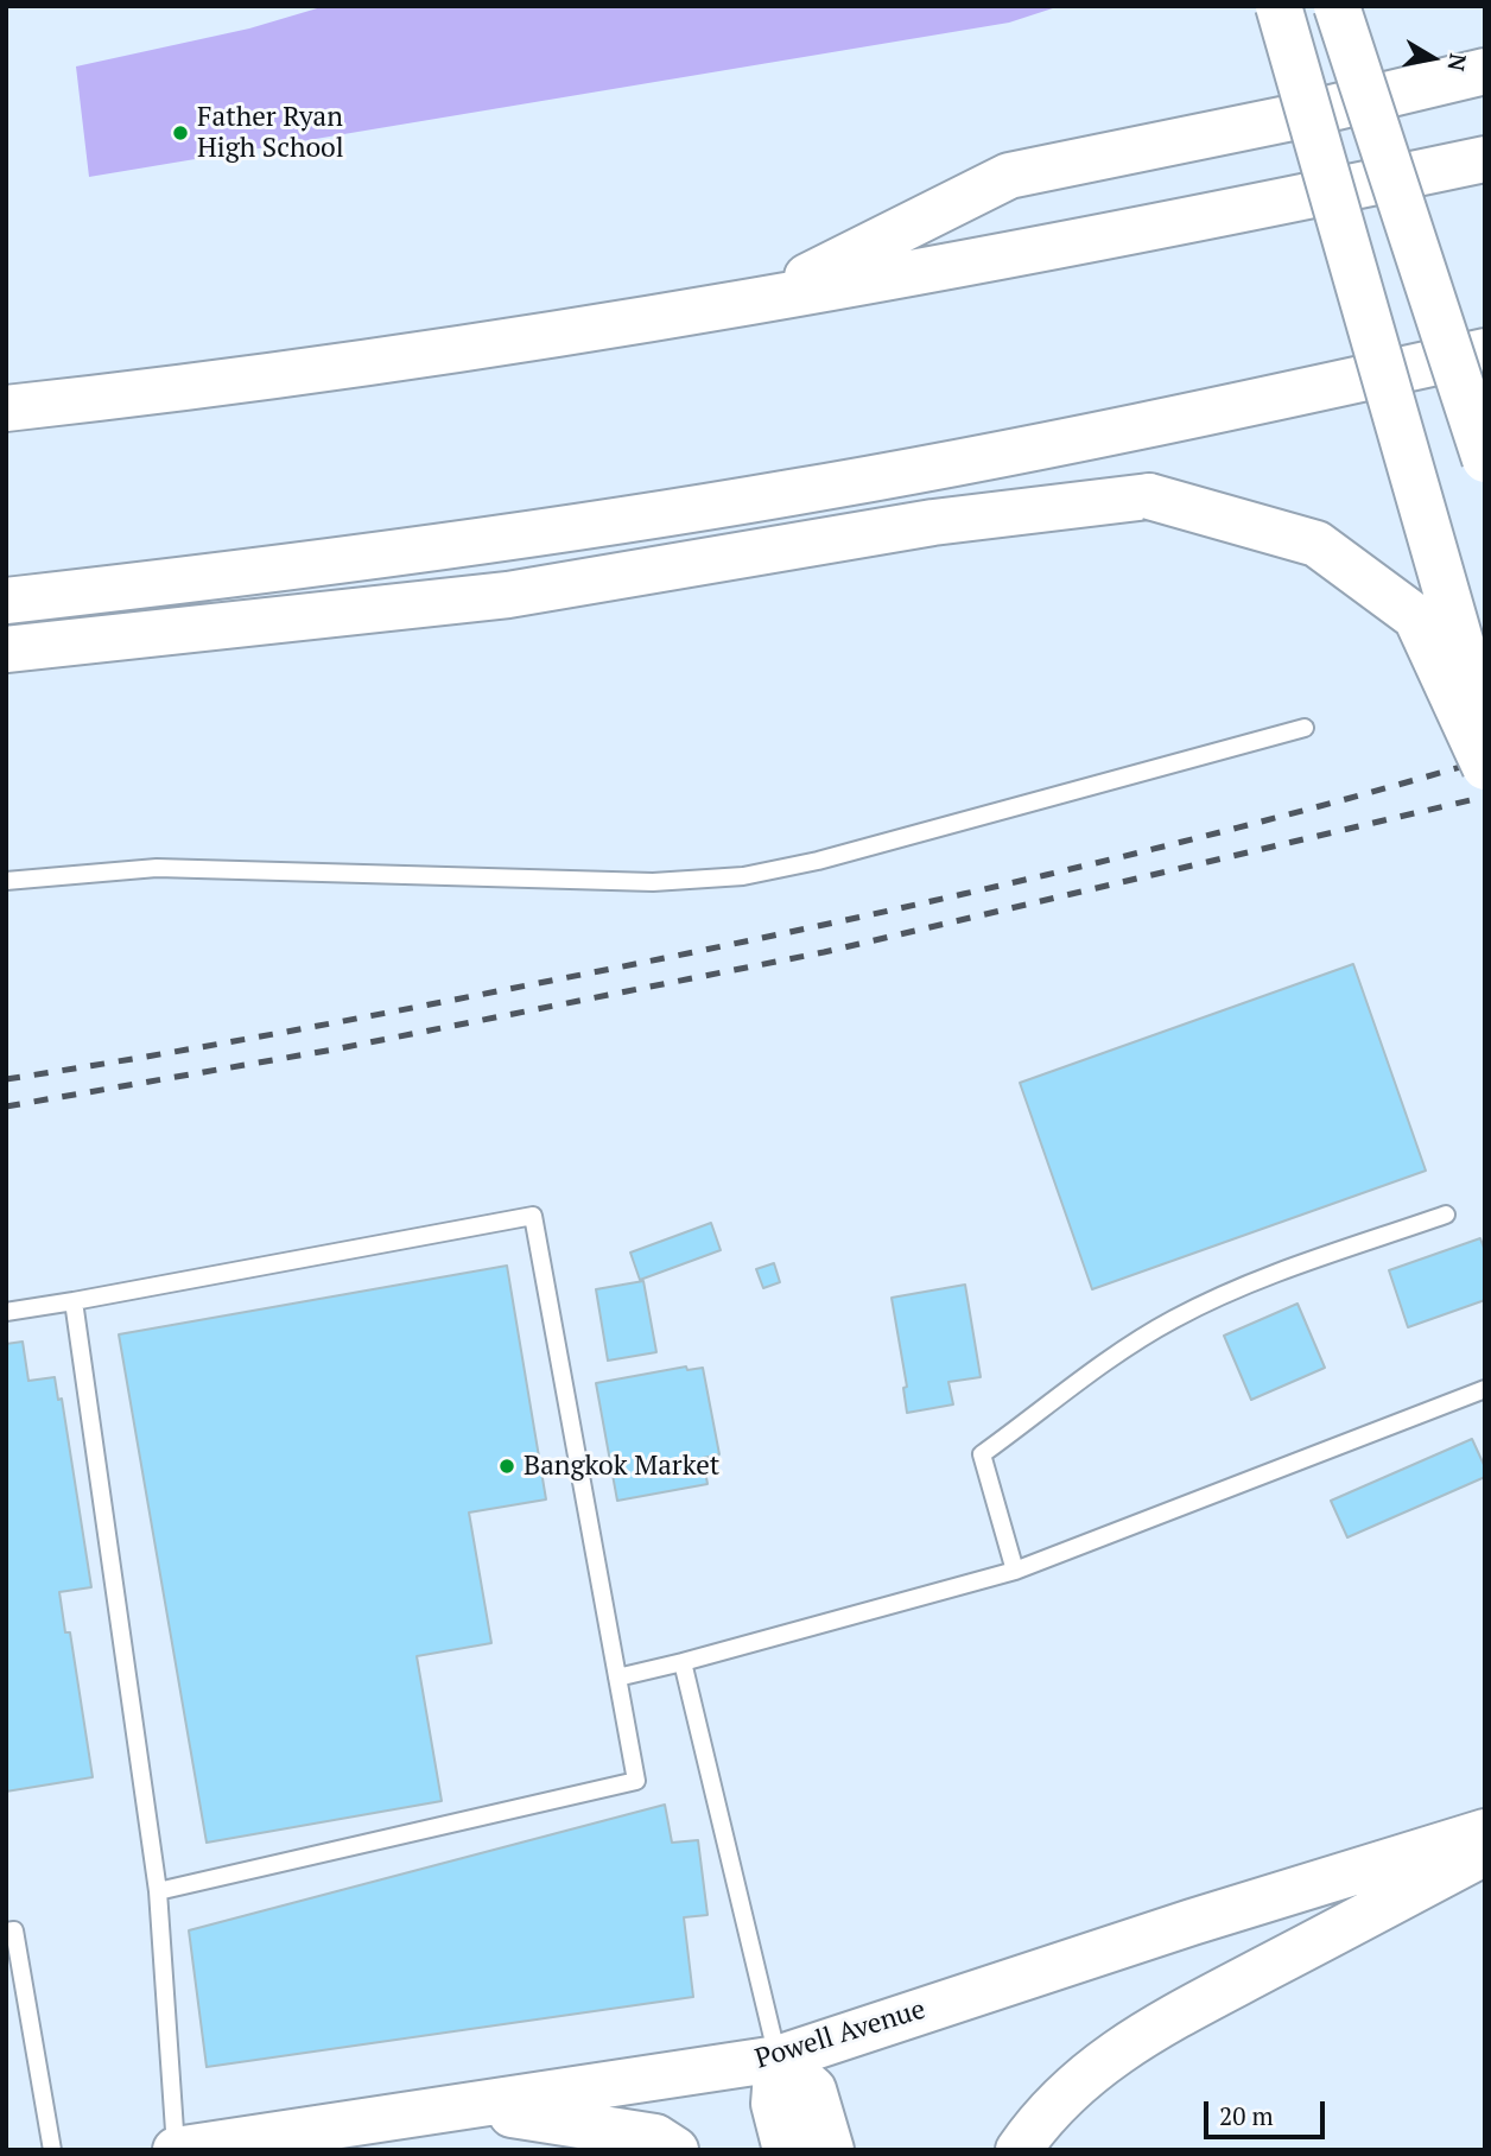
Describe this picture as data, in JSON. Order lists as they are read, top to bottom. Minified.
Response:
{"streets":{"main road":["Powell Avenue"]},"places":["Father Ryan High School","Bangkok Market"],"scale_bar":"20 m","north":"right"}
